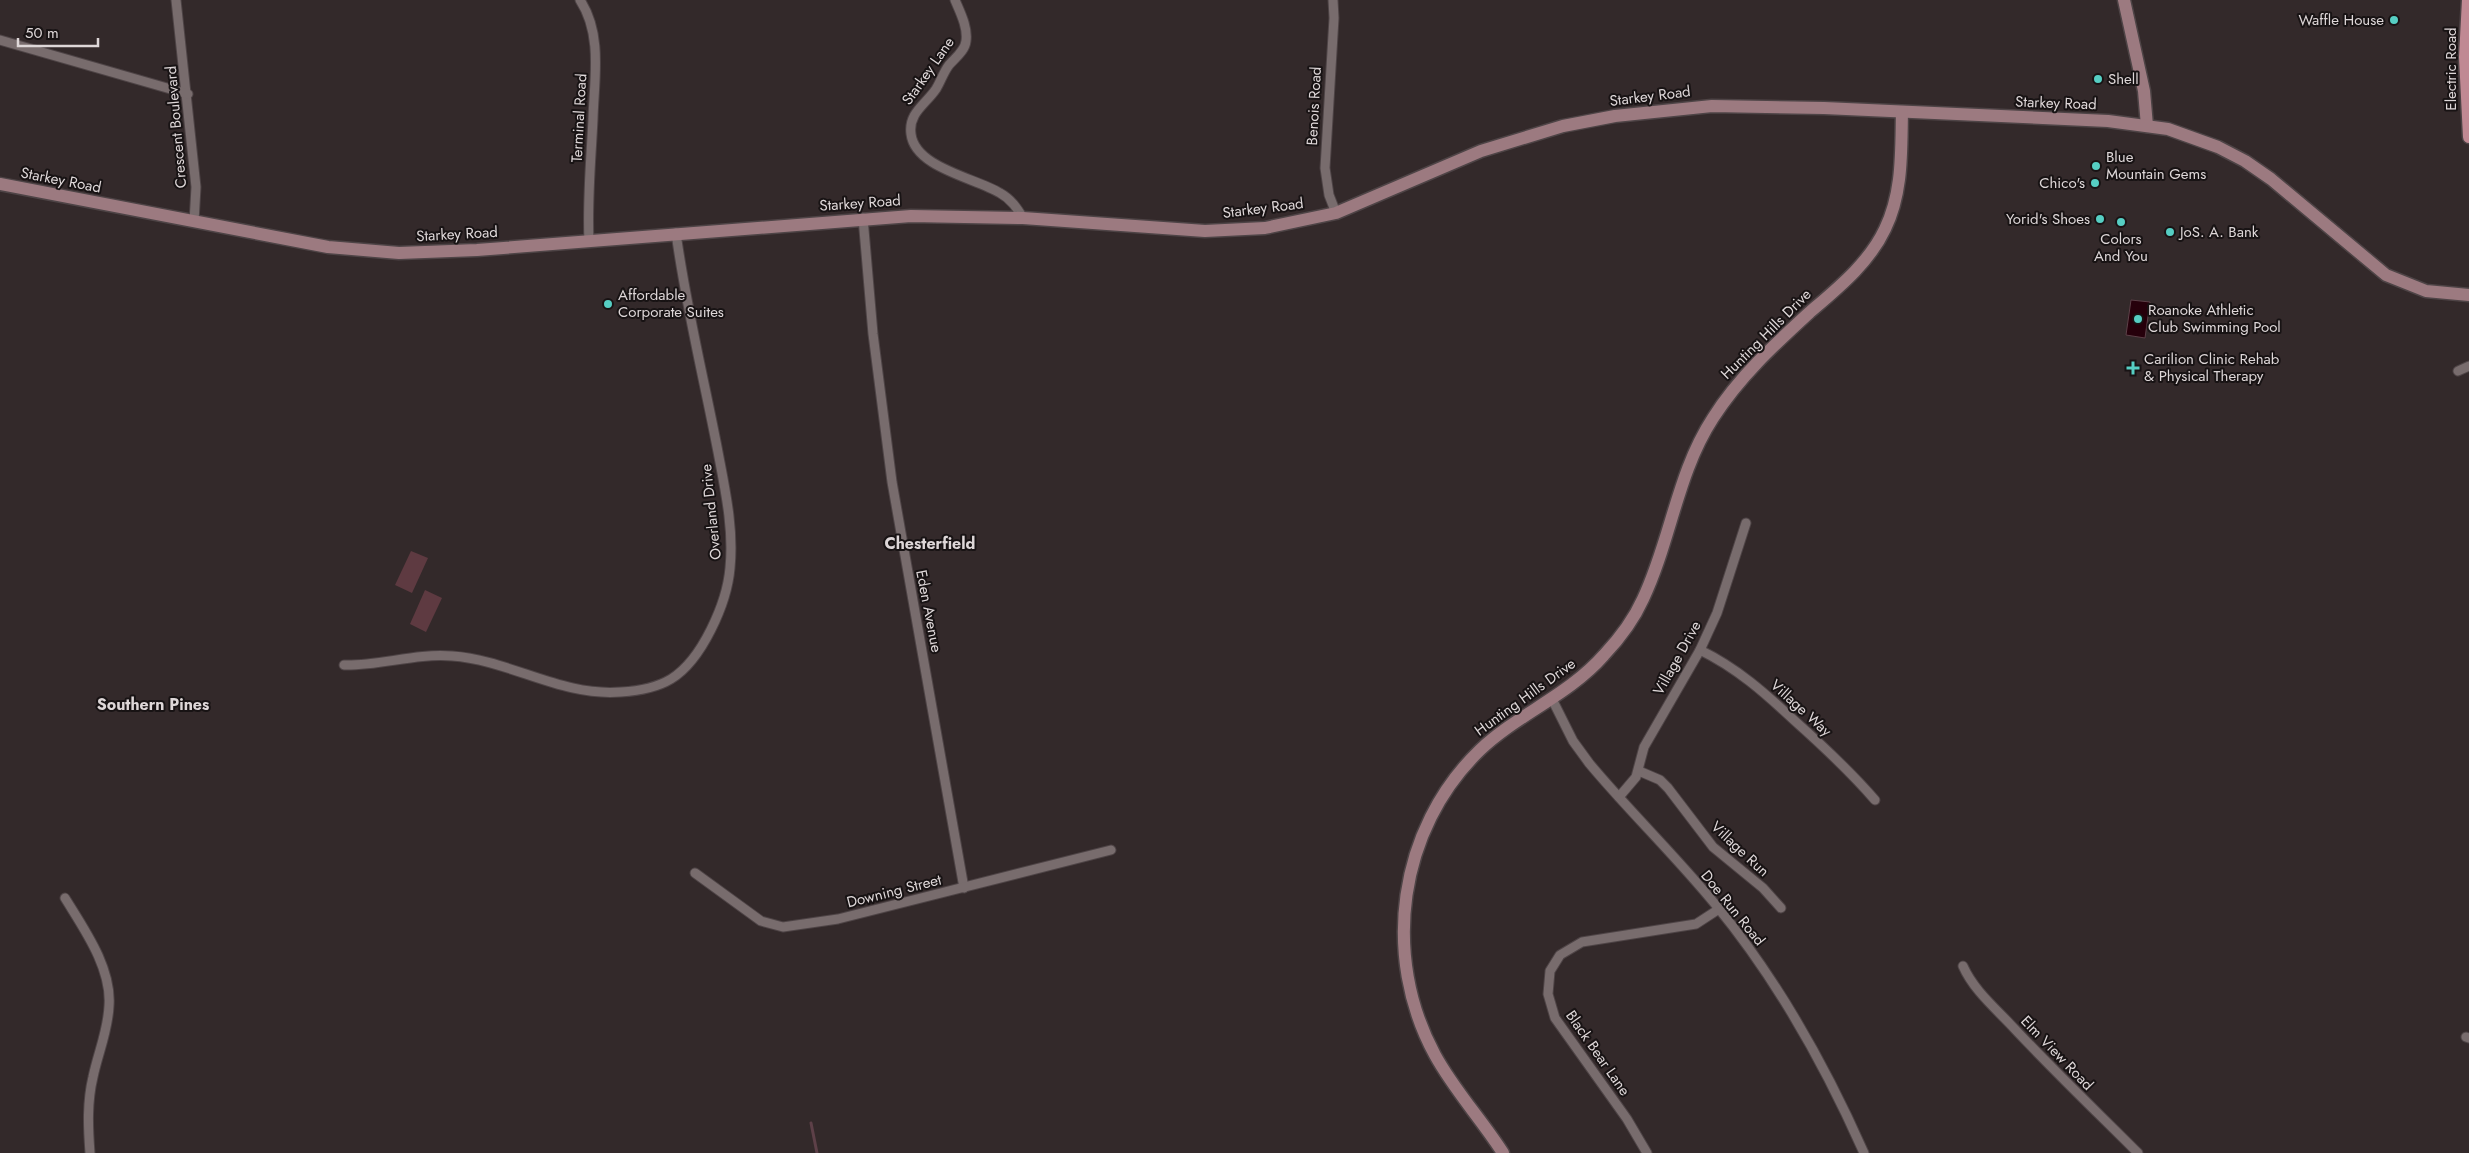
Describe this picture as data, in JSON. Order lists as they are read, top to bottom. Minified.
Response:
{"streets":{"main road":["Electric Road","Starkey Road","Hunting Hills Drive"],"street":["Starkey Lane","Benois Road","Terminal Road","Crescent Boulevard","Overland Drive","Eden Avenue","Village Drive","Village Way","Village Run","Downing Street","Doe Run Road","Black Bear Lane","Elm View Road"]},"crossings":[["Starkey Lane","Starkey Road"],["Starkey Road","Benois Road"],["Starkey Road","Terminal Road"],["Starkey Road","Crescent Boulevard"],["Starkey Road","Hunting Hills Drive"],["Starkey Road","Overland Drive"],["Starkey Road","Eden Avenue"],["Hunting Hills Drive","Doe Run Road"],["Eden Avenue","Downing Street"],["Village Drive","Village Way"],["Village Drive","Village Run"],["Village Drive","Doe Run Road"],["Doe Run Road","Black Bear Lane"]],"districts":["Chesterfield","Southern Pines"],"places":{"other":["Waffle House","Shell","Blue Mountain Gems","Chico's","Yorid's Shoes","Colors And You","JoS. A. Bank","Affordable Corporate Suites","Roanoke Athletic Club Swimming Pool"],"health":["Carilion Clinic Rehab & Physical Therapy"]},"scale_bar":"50 m"}
